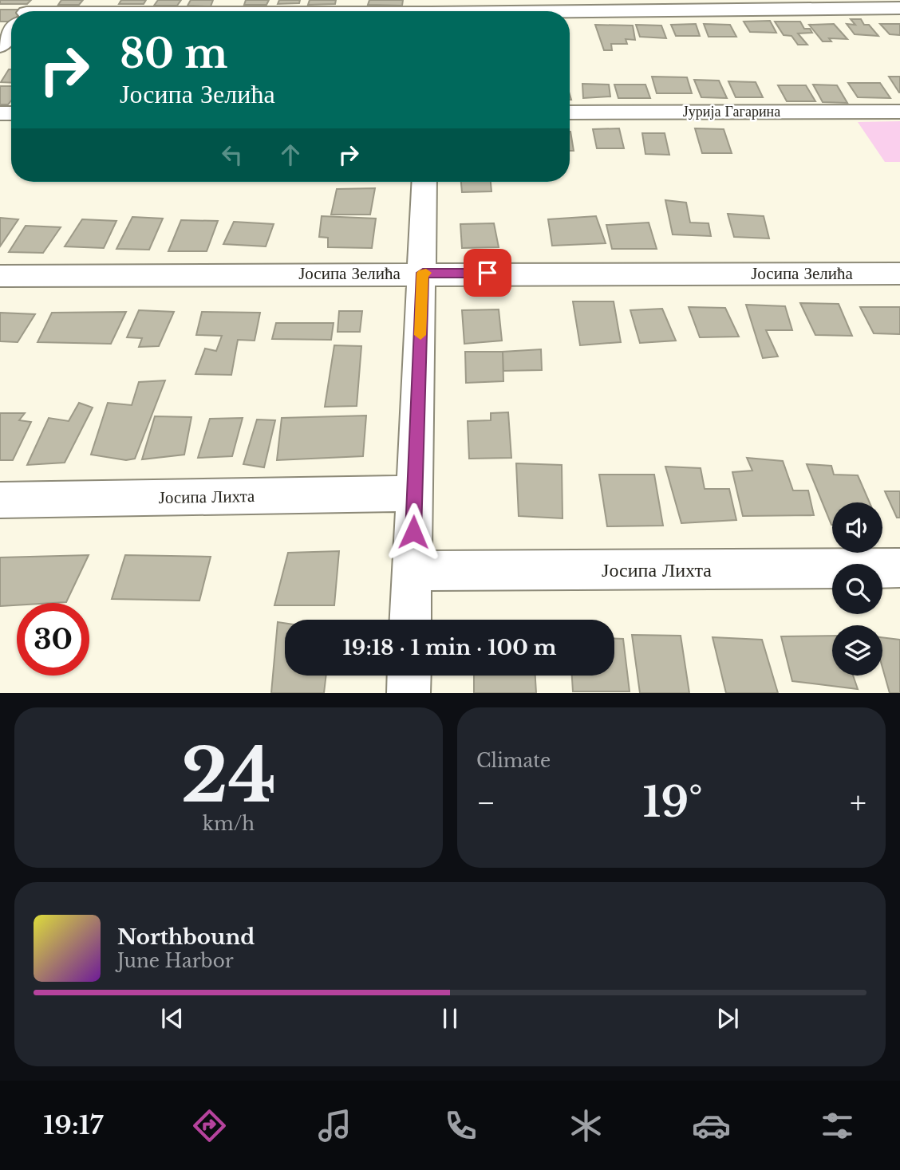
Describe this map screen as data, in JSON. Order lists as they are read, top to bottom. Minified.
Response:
{"streets":{"street":["Јурија Гагарина","Јосипа Зелића","Јосипа Лихта"]},"page":{"turn":["80 m","Јосипа Зелића"],"limit":"30","trip":"19:18 · 1 min · 100 m","tile":[["24","km/h"],"Climate"],"heat":["−","19°","+"],"song":["Northbound","June Harbor"],"tabs":"19:17"}}
